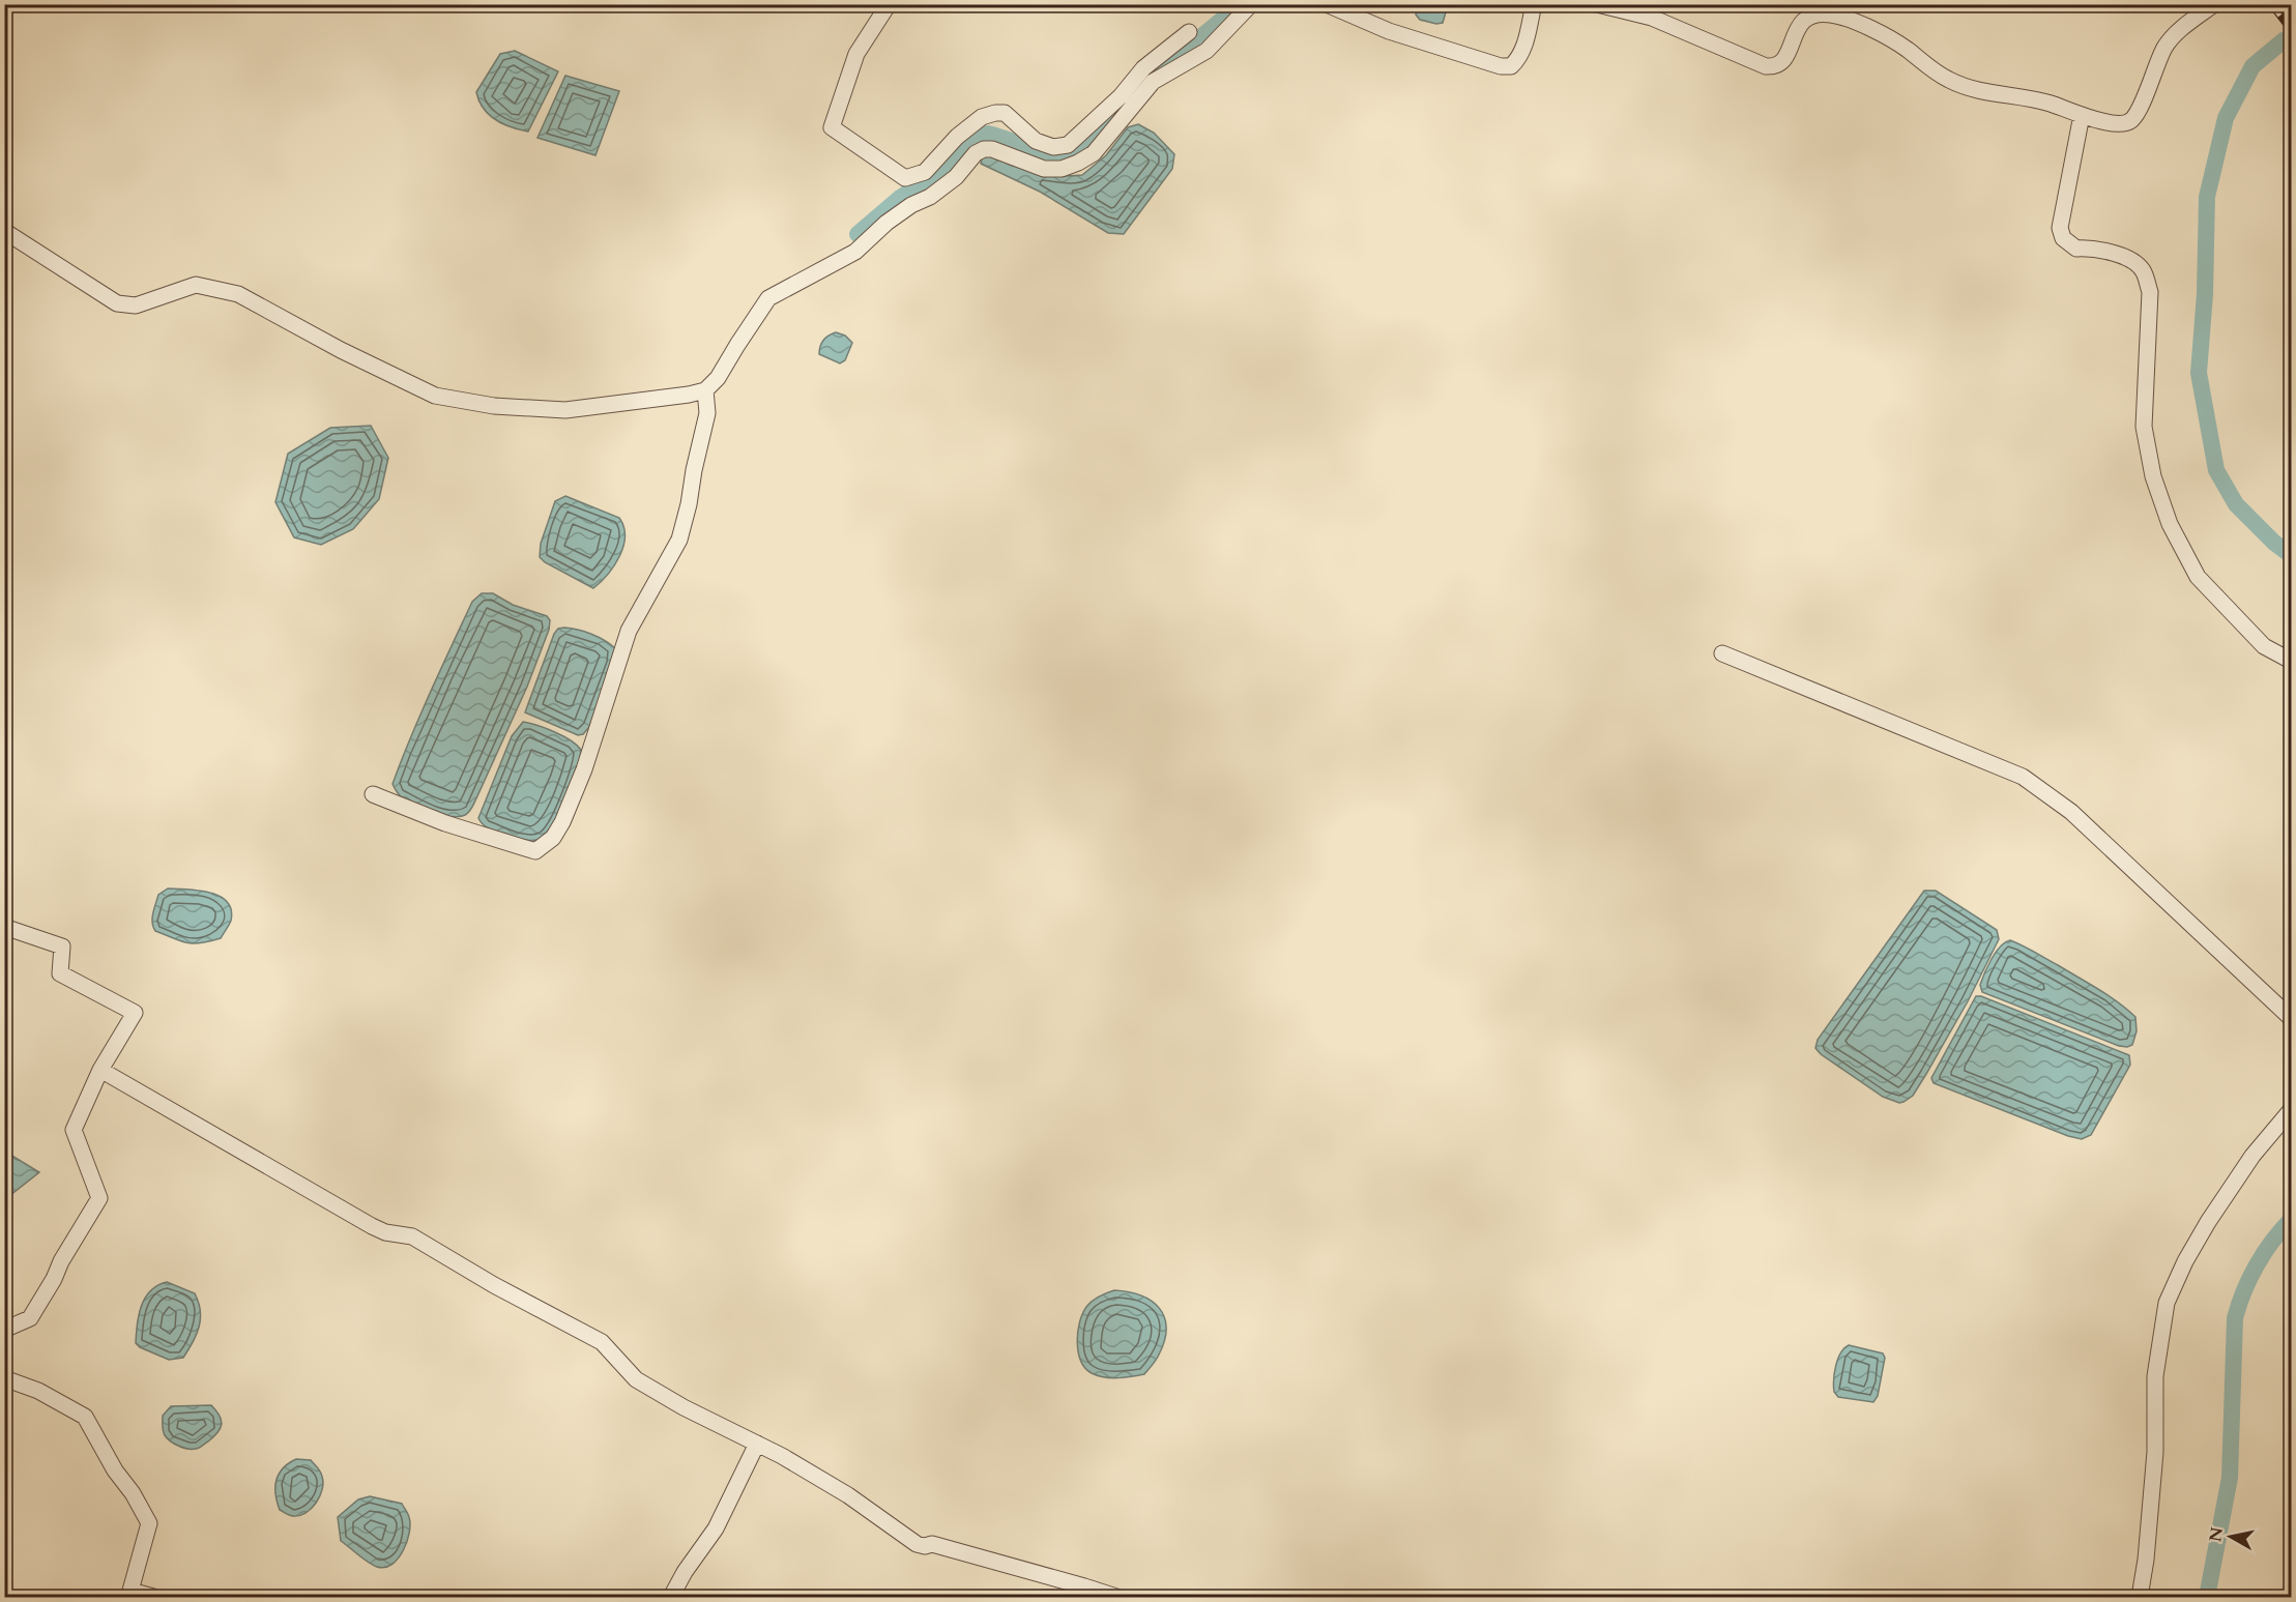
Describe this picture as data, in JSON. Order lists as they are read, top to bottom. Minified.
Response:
{"north":"left"}
